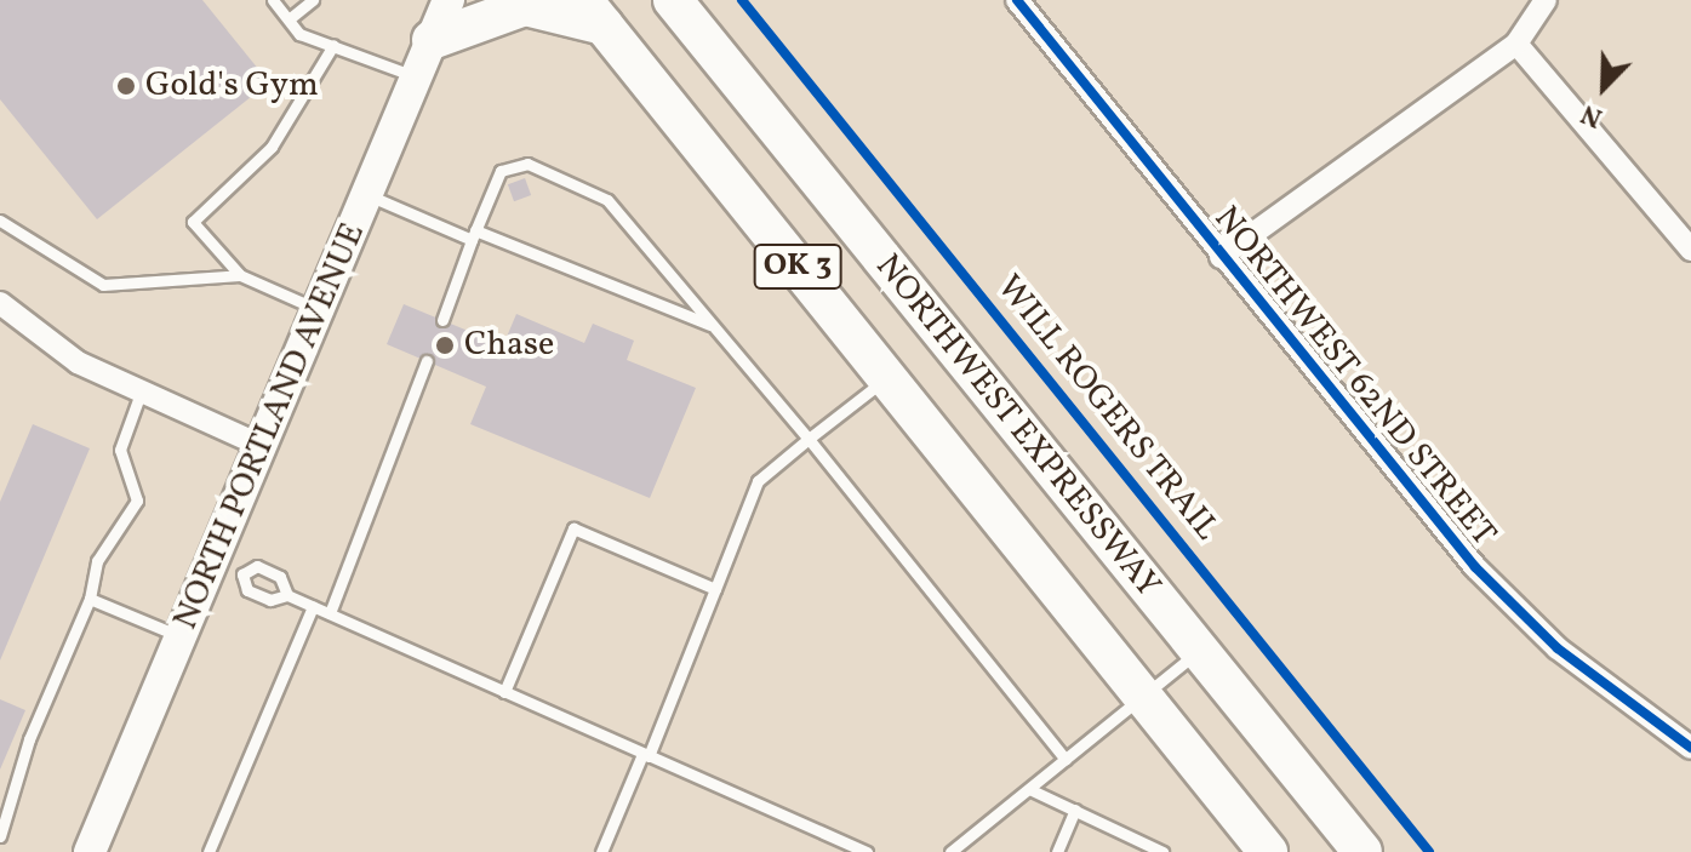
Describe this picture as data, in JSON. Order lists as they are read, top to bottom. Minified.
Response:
{"streets":{"highway":["OK 3","NORTHWEST EXPRESSWAY"],"main road":["NORTH PORTLAND AVENUE"],"street":["NORTHWEST 62ND STREET"],"cycle path":["WILL ROGERS TRAIL"]},"places":["Gold's Gym","Chase"],"north":"bottom left"}
